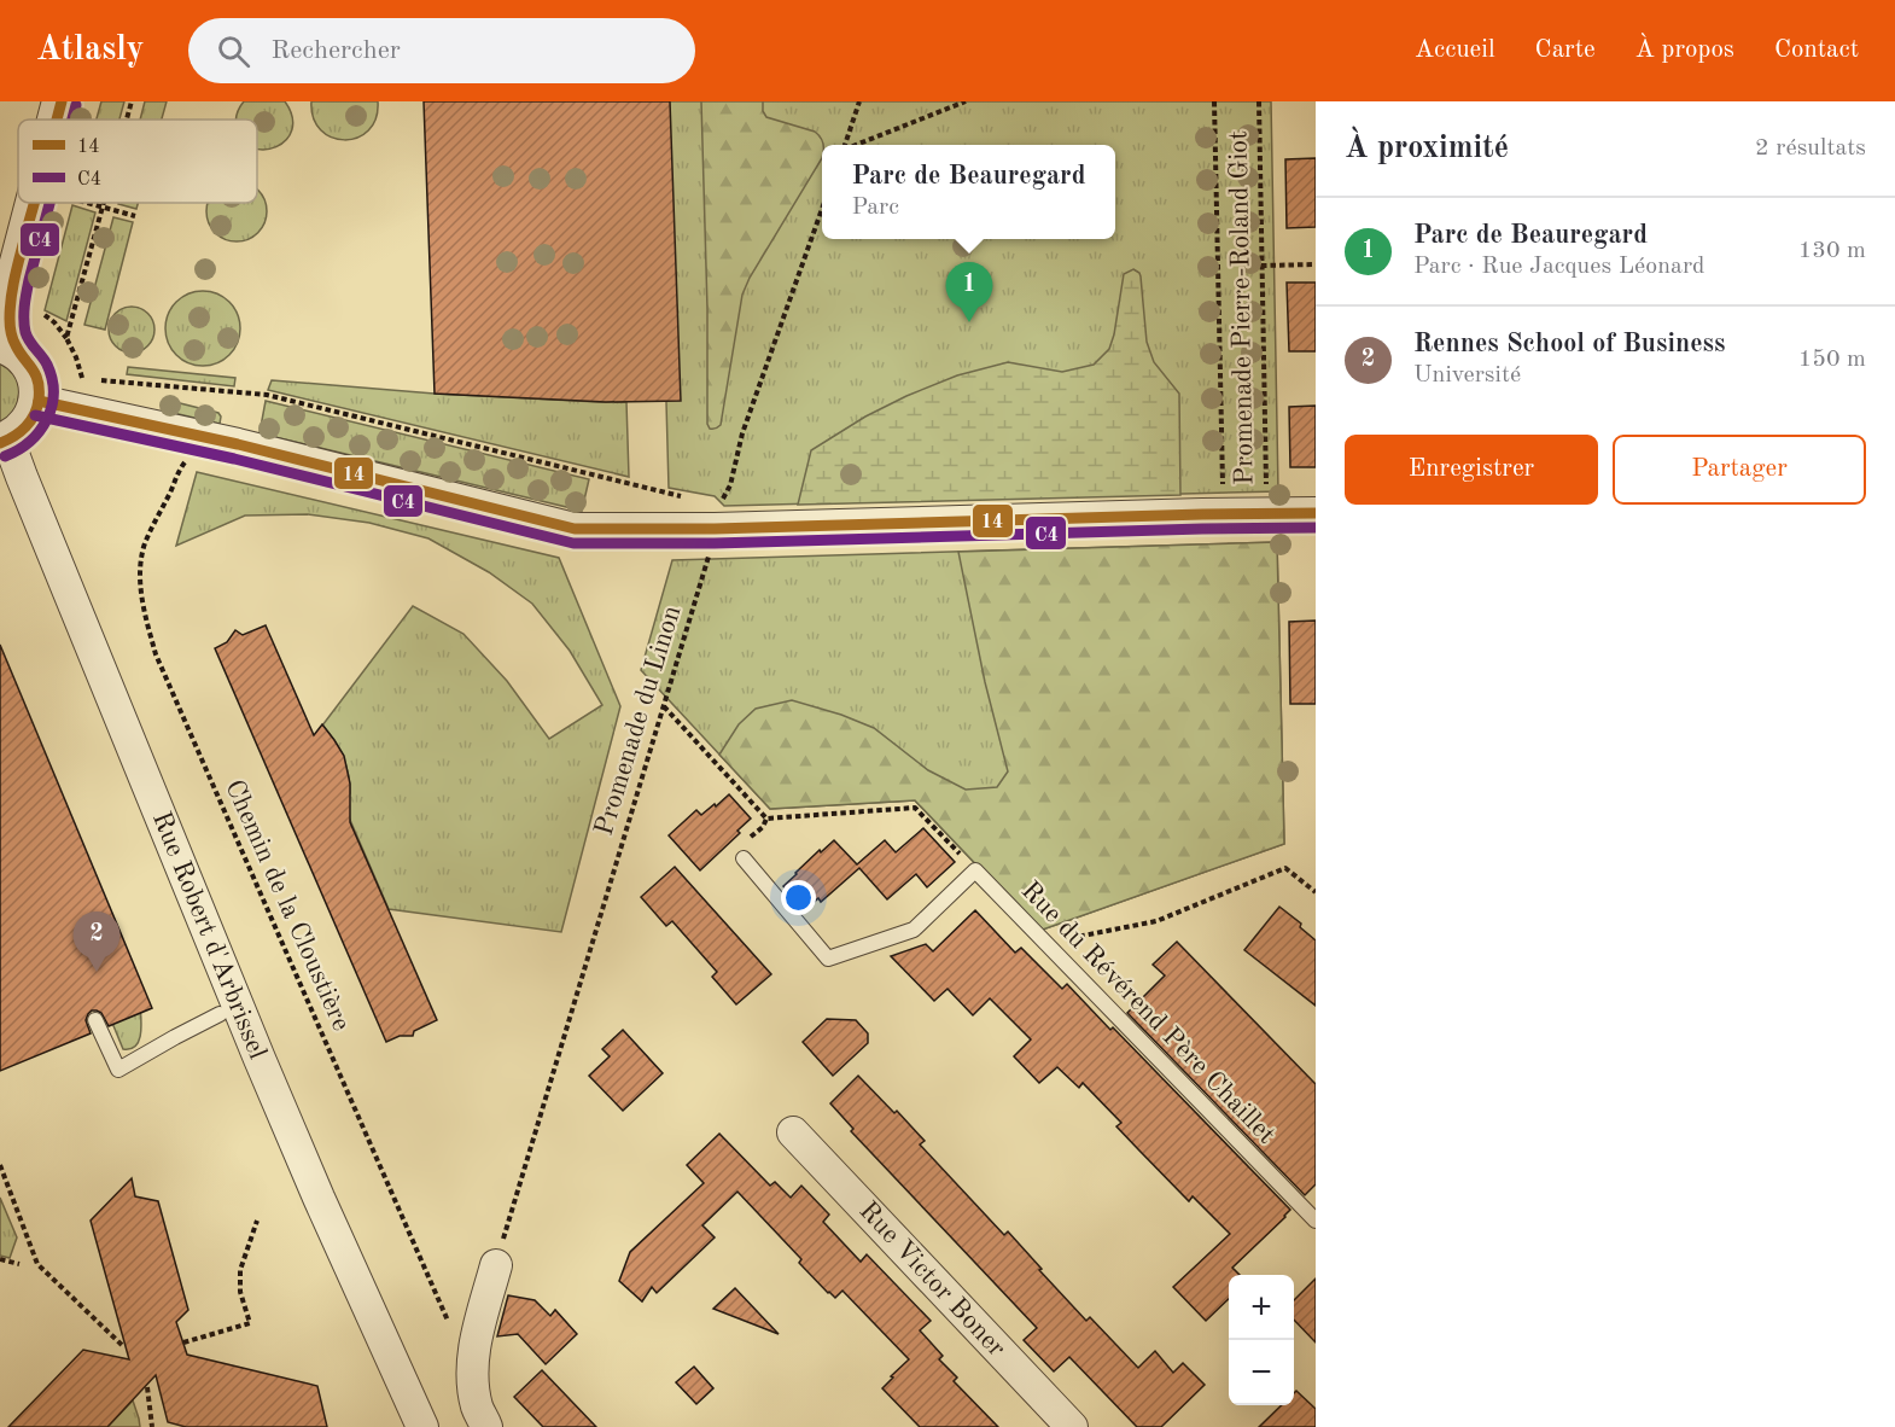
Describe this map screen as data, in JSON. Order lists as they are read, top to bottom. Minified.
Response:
{"streets":{"street":["Rue Robert d'Arbrissel","Rue Victor Boner"],"lane":["Rue du Révérend Père Chaillet"],"path":["Promenade Pierre-Roland Giot","Promenade du Linon","Chemin de la Cloustière"]},"lines":["transit line 14","transit line C4"],"legend":["14","C4"],"page":{"header":"Atlasly","search":"Rechercher","nav":["Accueil","Carte","À propos","Contact"],"heading":["À proximité","2 résultats"],"popup":["Parc de Beauregard","Parc"],"list":[{"mark":"1","name":"Parc de Beauregard","note":"Parc · Rue Jacques Léonard","value":"130 m"},{"mark":"2","name":"Rennes School of Business","note":"Université","value":"150 m"}],"pins":["1","2"],"buttons":["Enregistrer","Partager"],"map_buttons":["+","−"]}}
